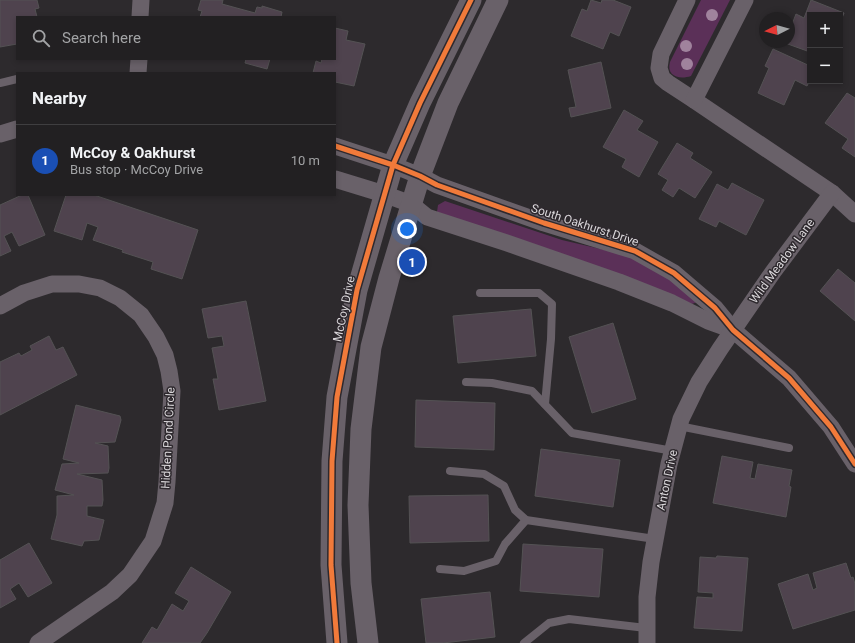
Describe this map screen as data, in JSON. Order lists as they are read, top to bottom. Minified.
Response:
{"streets":{"street":["South Oakhurst Drive","Wild Meadow Lane","McCoy Drive","Hidden Pond Circle","Anton Drive"]},"crossings":[["South Oakhurst Drive","Wild Meadow Lane"],["South Oakhurst Drive","McCoy Drive"],["South Oakhurst Drive","Anton Drive"],["Wild Meadow Lane","Anton Drive"]],"north":"left","page":{"map_buttons":["+","−"],"search":"Search here","heading":"Nearby","list":[{"mark":"1","name":"McCoy & Oakhurst","note":"Bus stop · McCoy Drive","value":"10 m"}],"pins":"1"}}
